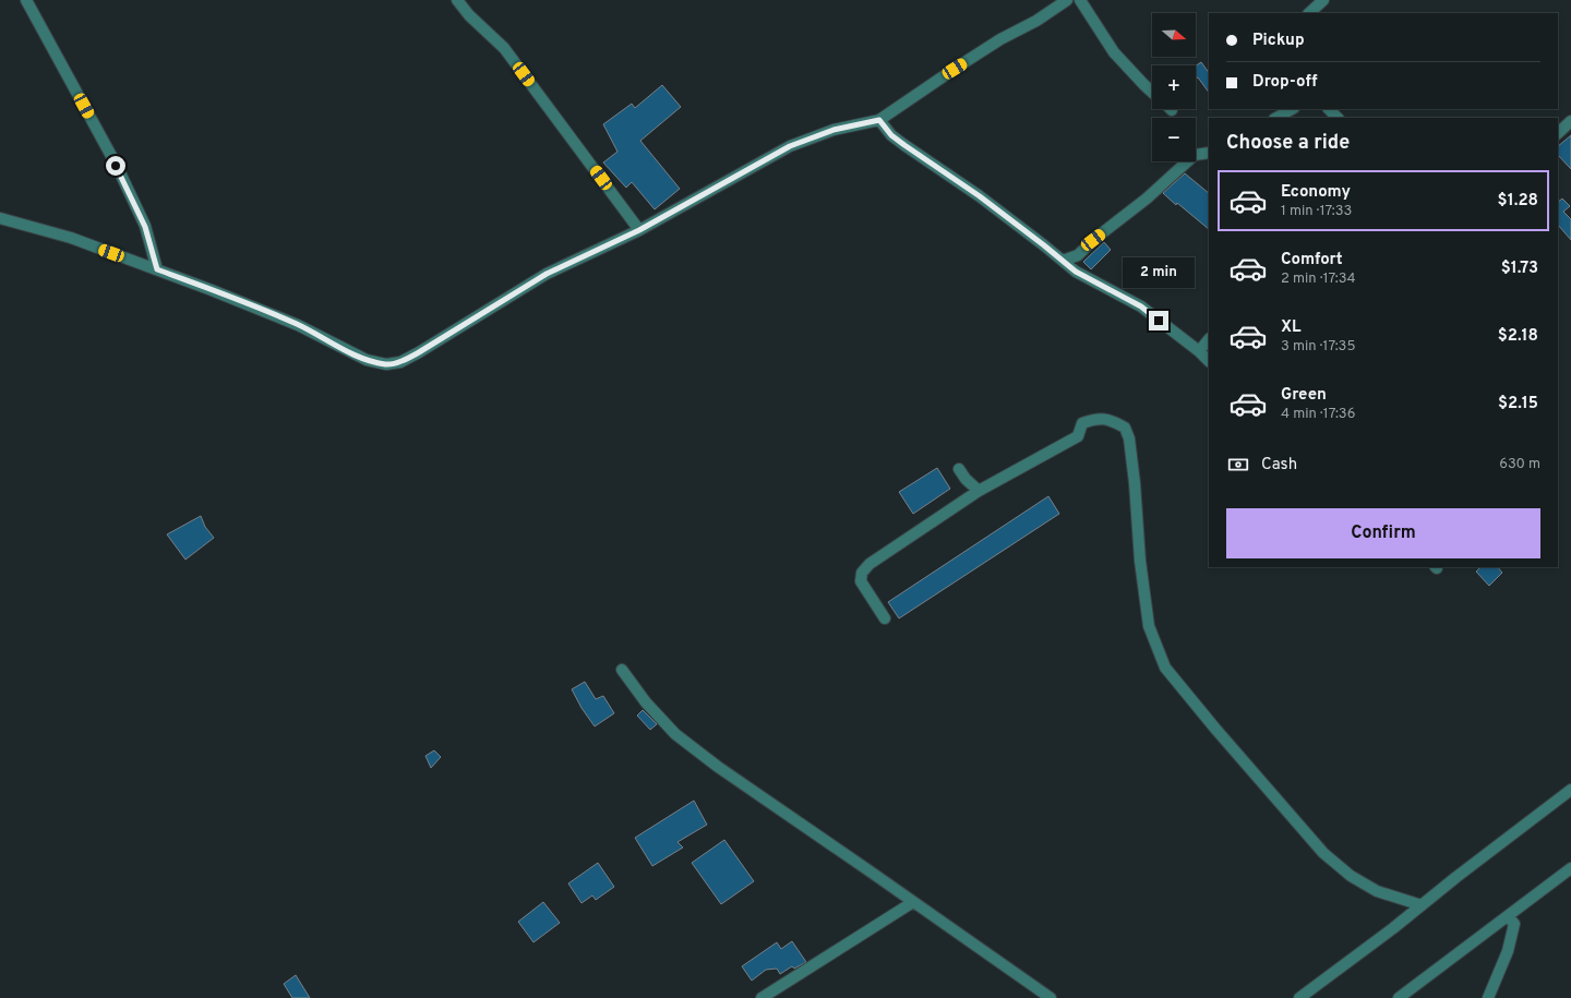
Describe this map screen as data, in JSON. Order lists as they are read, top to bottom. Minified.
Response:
{"north":"right","page":{"map_buttons":["+","−"],"banner":["Pickup","Drop-off"],"heading":"Choose a ride","list":[{"name":"Economy","note":"1 min · 17:33","value":"$1.28"},{"name":"Comfort","note":"2 min · 17:34","value":"$1.73"},{"name":"XL","note":"3 min · 17:35","value":"$2.18"},{"name":"Green","note":"4 min · 17:36","value":"$2.15"}],"bubble":"2 min","pay":["Cash","630 m"],"buttons":"Confirm"}}
